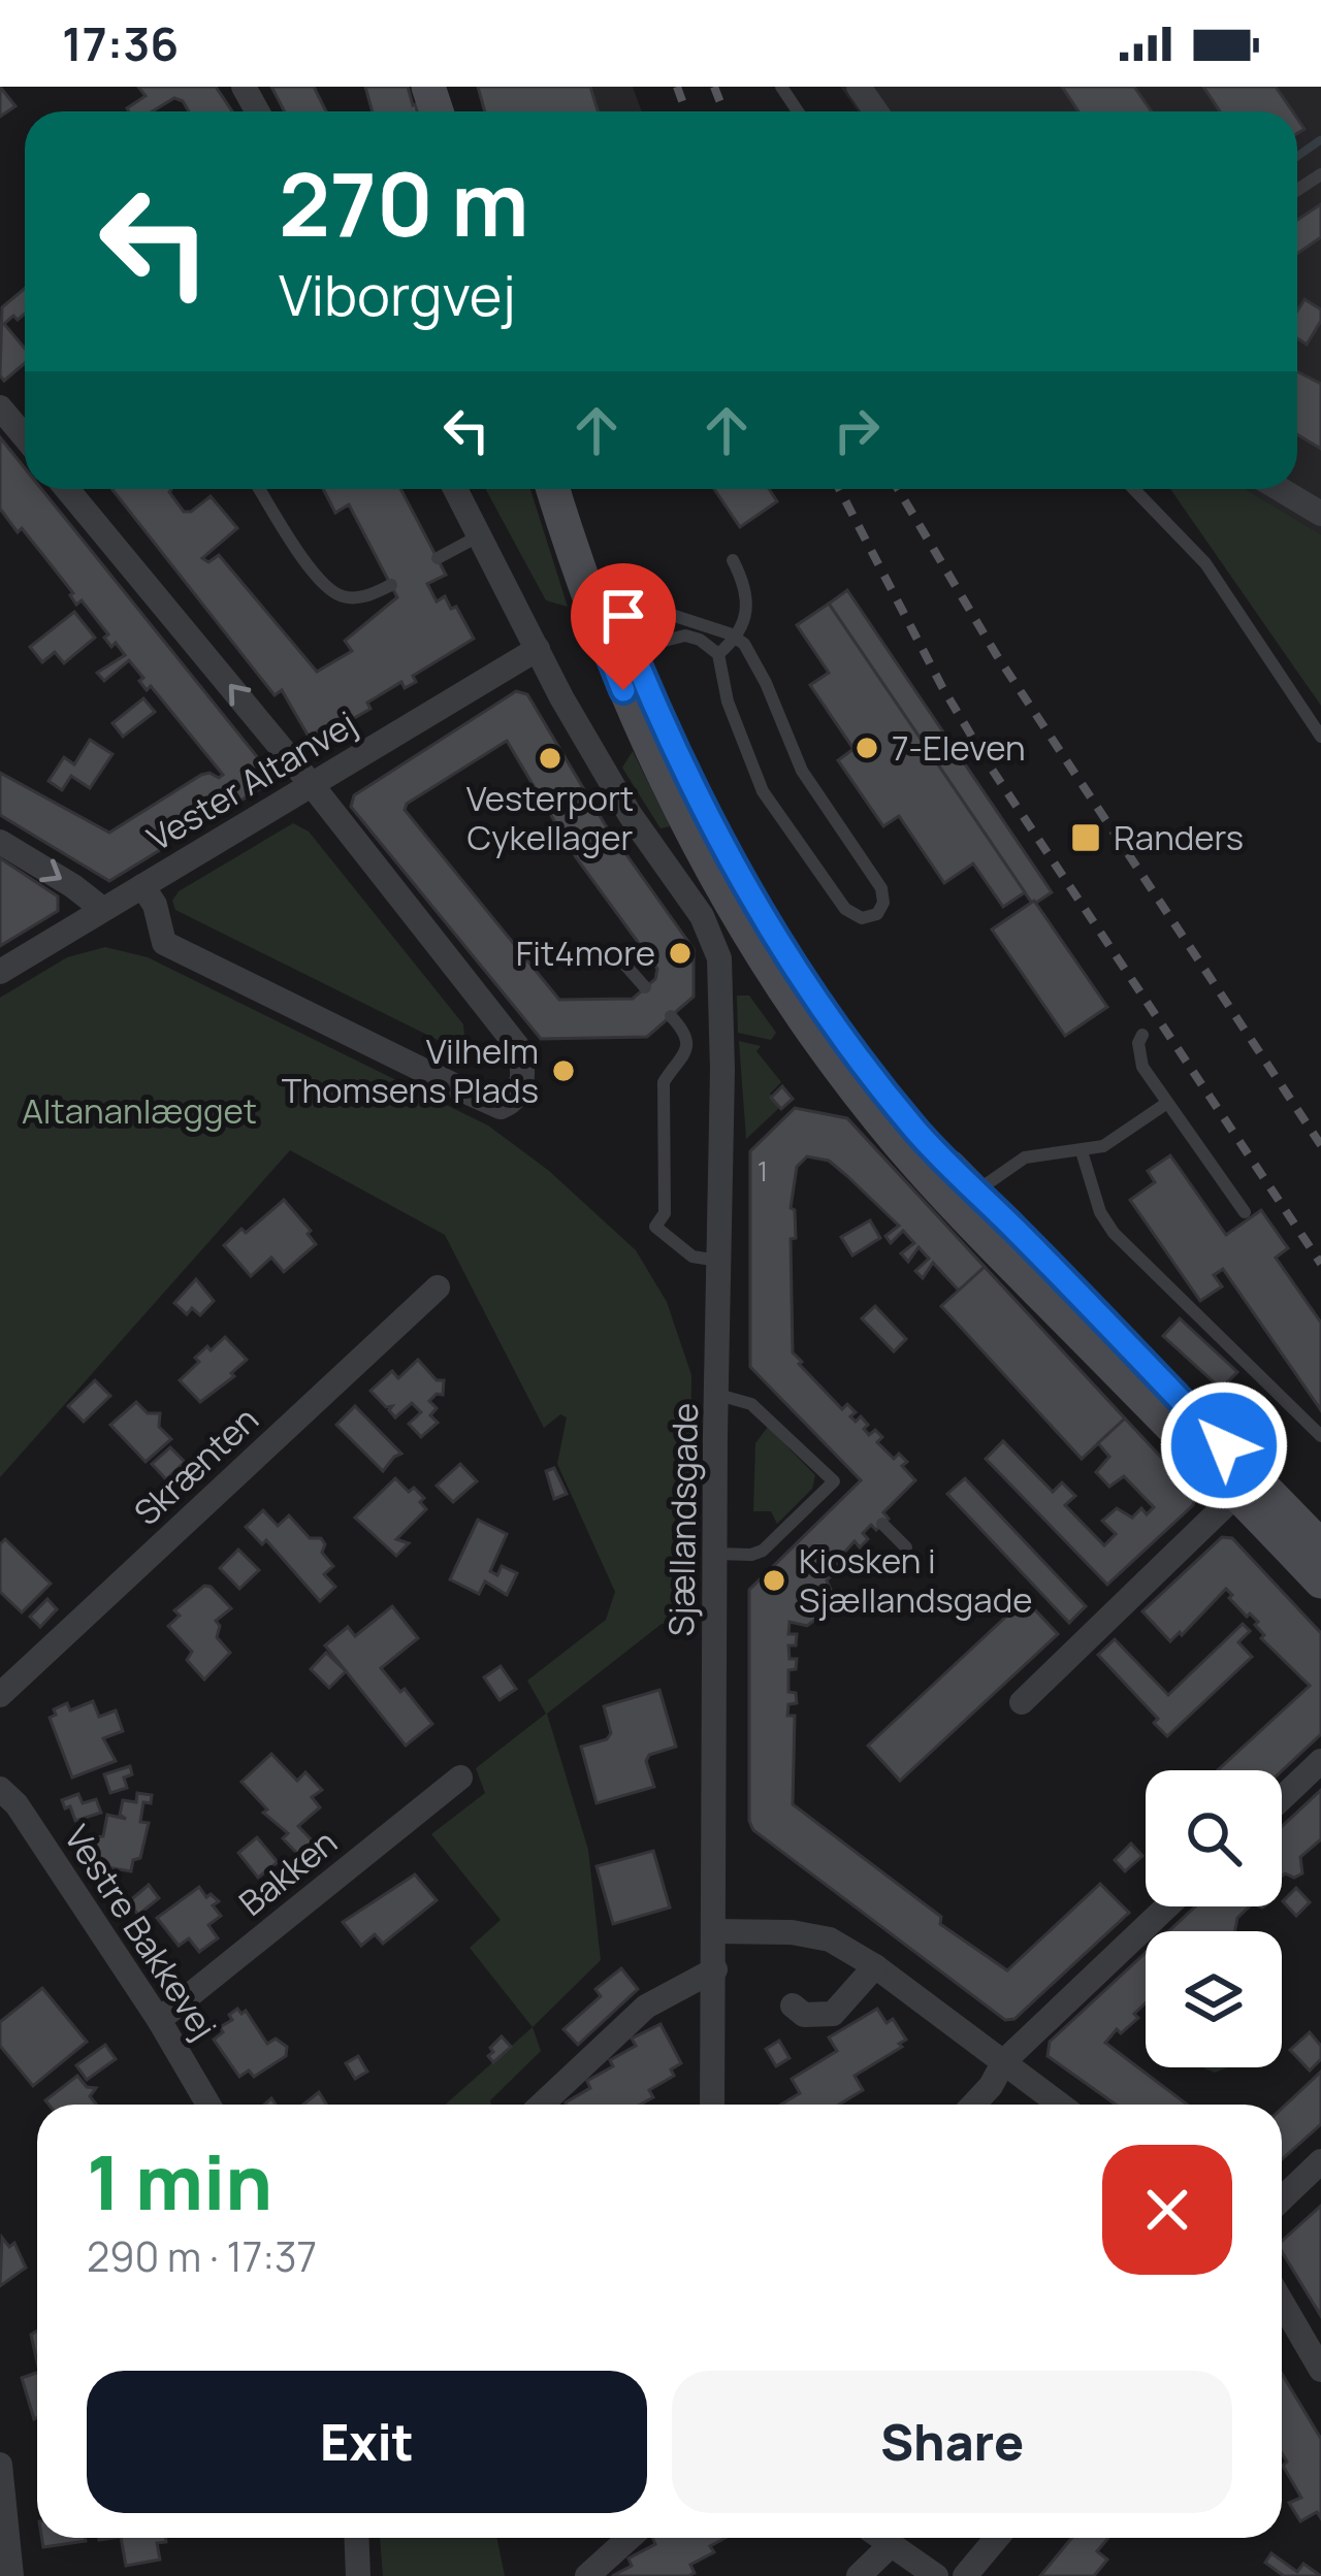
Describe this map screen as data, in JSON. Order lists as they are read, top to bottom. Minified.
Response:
{"streets":{"street":["Vester Altanvej","Skrænten","Sjællandsgade","Bakken","Vestre Bakkevej"]},"crossings":[["Vester Altanvej","Sjællandsgade"],["Bakken","Vestre Bakkevej"]],"parks":["Altananlægget"],"places":{"other":["7-Eleven","Vesterport Cykellager","Fit4more","Vilhelm Thomsens Plads","Kiosken i Sjællandsgade"],"transit":["Randers"]},"house_numbers":["1"],"page":{"status":"17:36","turn":["270 m","Viborgvej"],"heading":["1 min","290 m · 17:37"],"buttons":["Exit","Share"]}}
